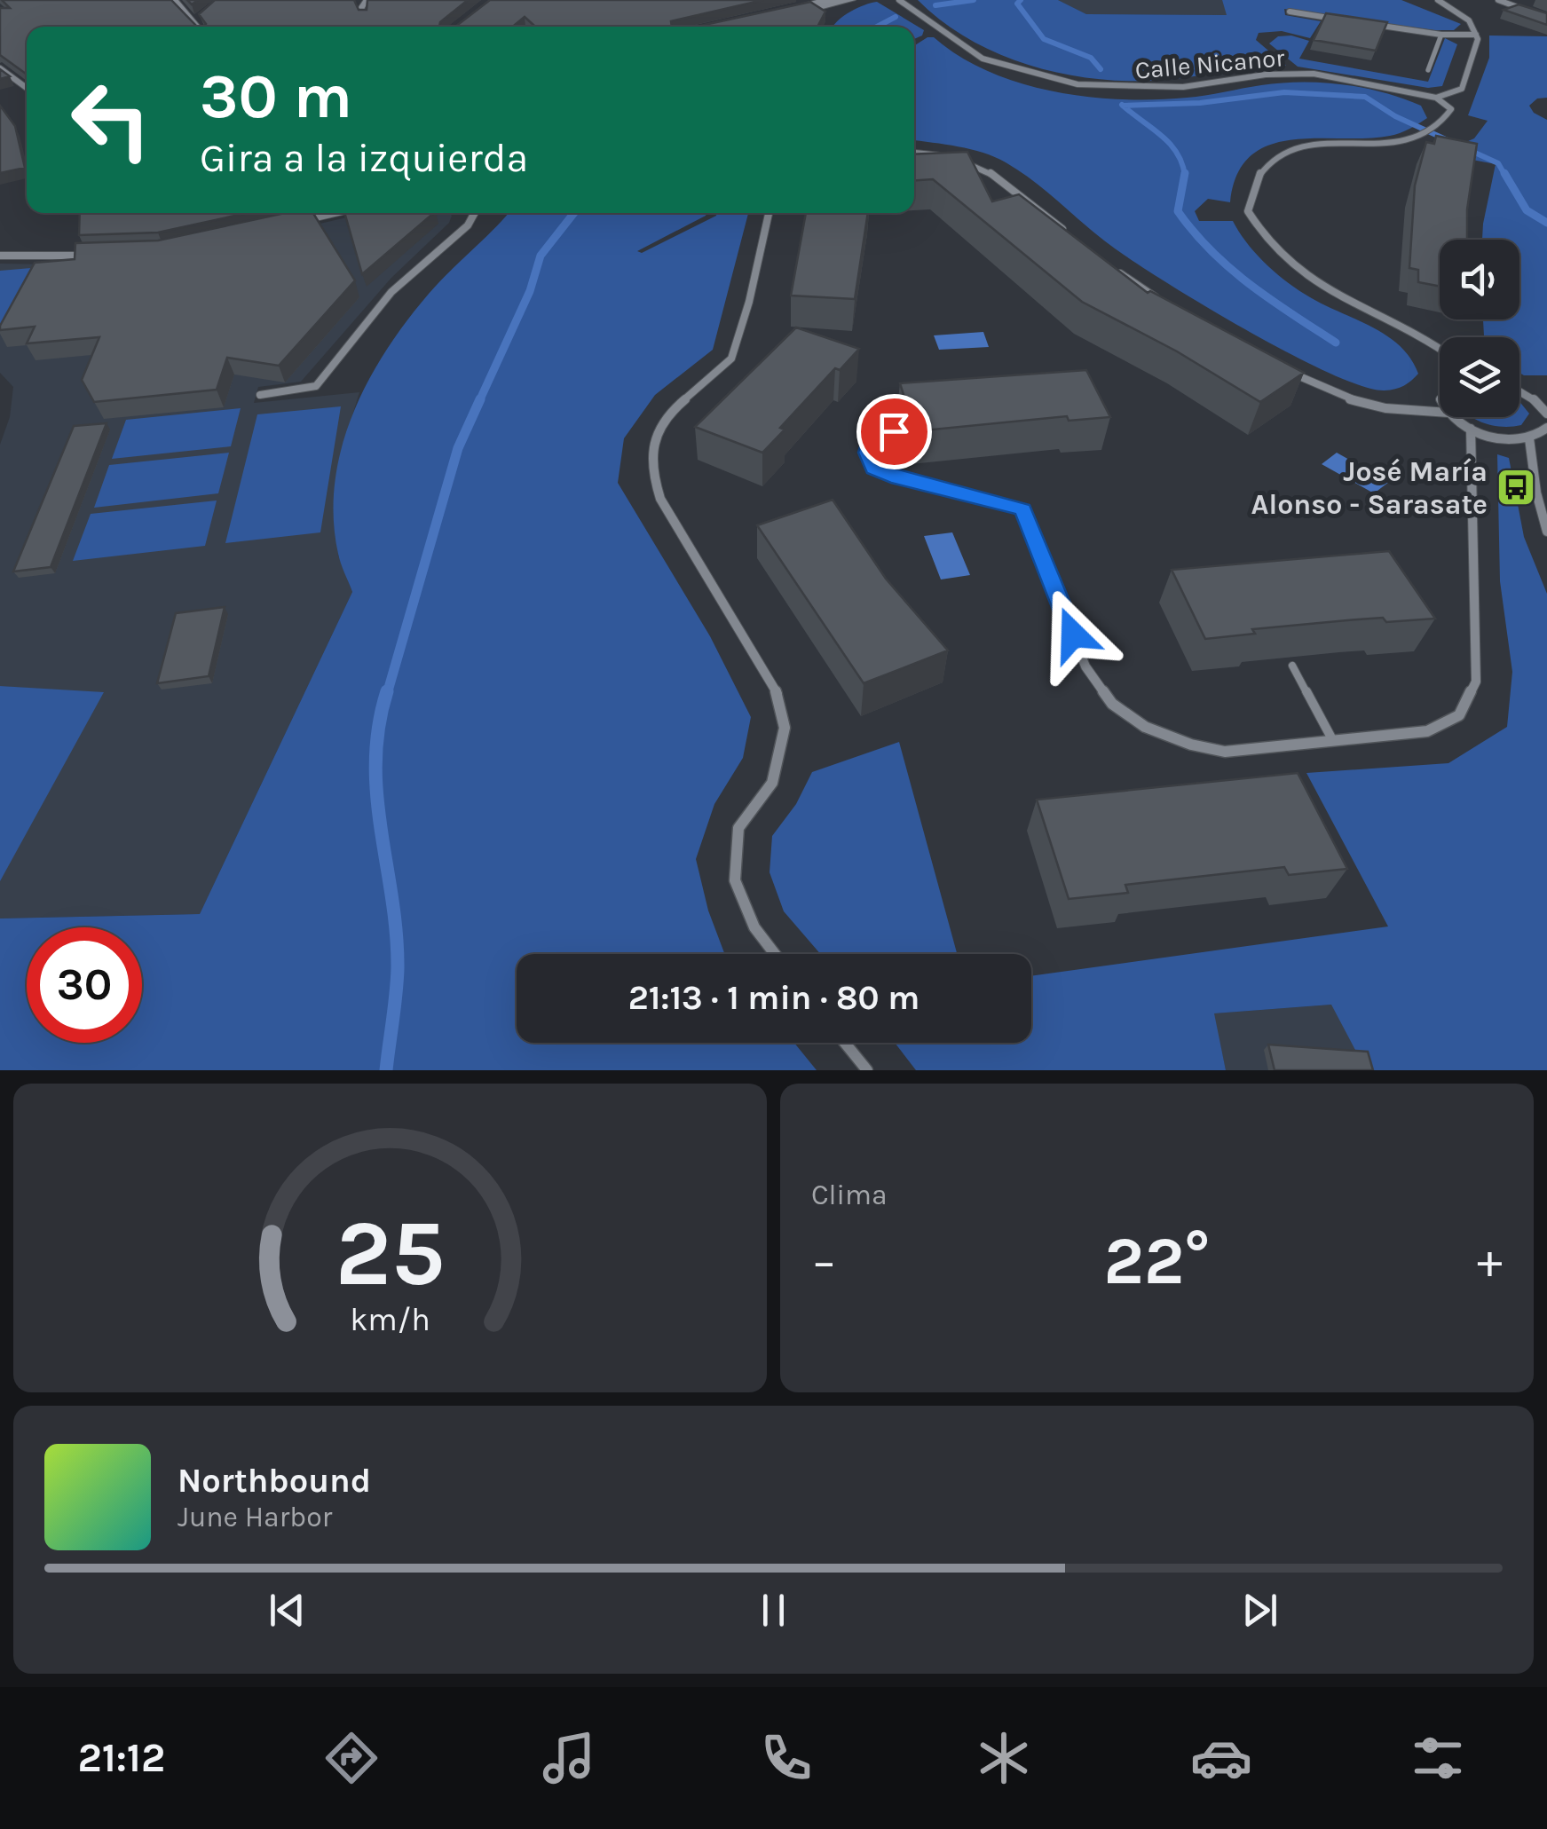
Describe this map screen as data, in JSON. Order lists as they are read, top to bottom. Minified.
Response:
{"streets":{"street":["Calle Nicanor"]},"places":{"bus stop":["José María Alonso - Sarasate"]},"page":{"turn":["30 m","Gira a la izquierda"],"limit":"30","trip":"21:13 · 1 min · 80 m","tile":"Clima","heat":["−","22°","+"],"song":["Northbound","June Harbor"],"tabs":"21:12","gauge":["25","km/h"]}}
